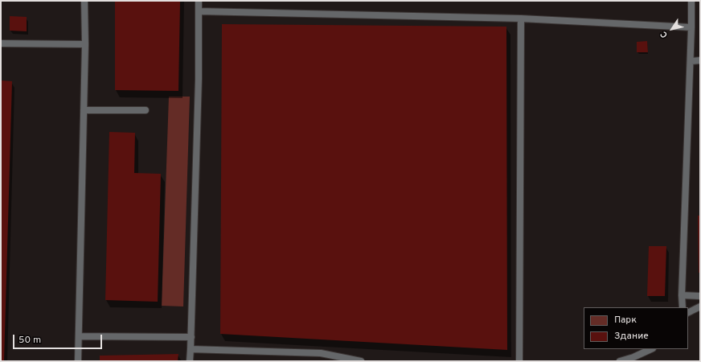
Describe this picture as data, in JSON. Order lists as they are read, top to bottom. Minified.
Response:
{"legend":["Парк","Здание"],"scale_bar":"50 m","north":"bottom left"}
